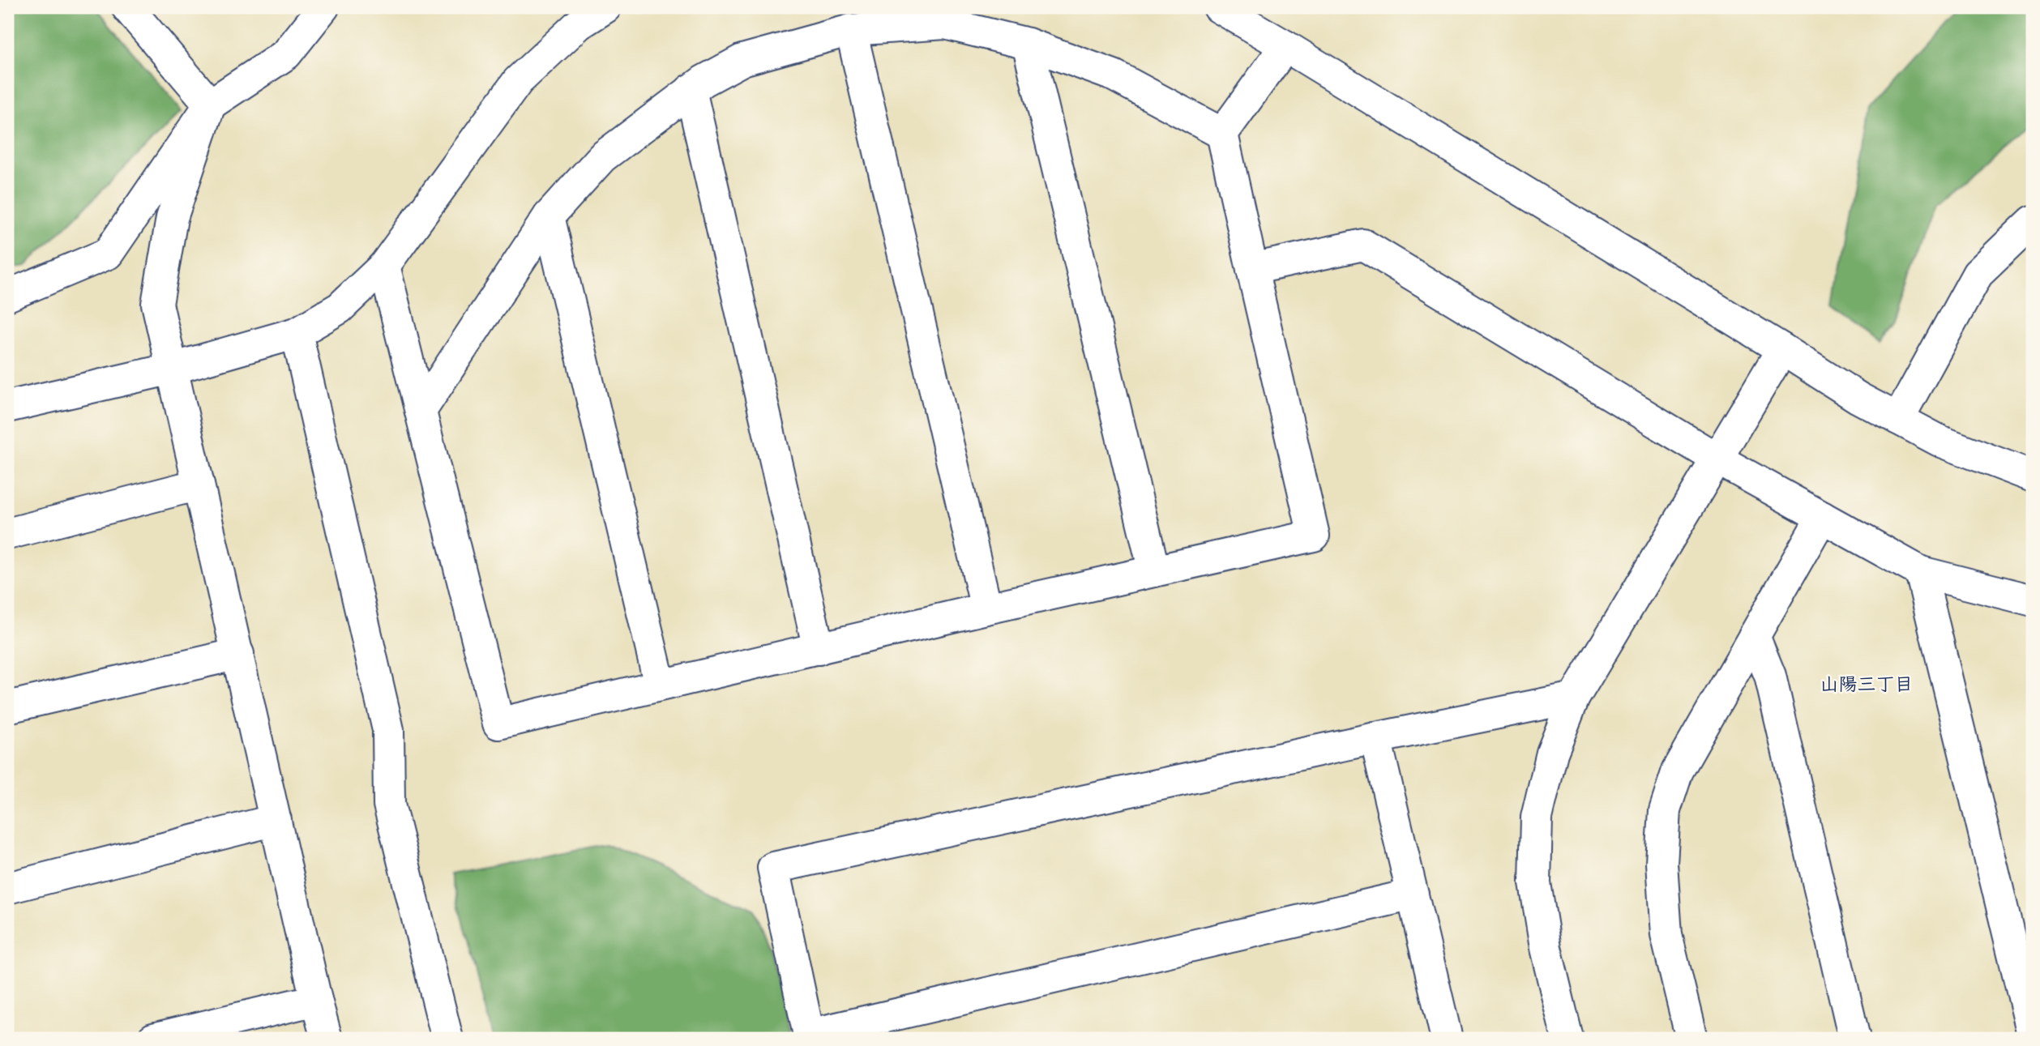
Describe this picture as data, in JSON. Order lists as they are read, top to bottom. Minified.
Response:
{"districts":["山陽三丁目"]}
